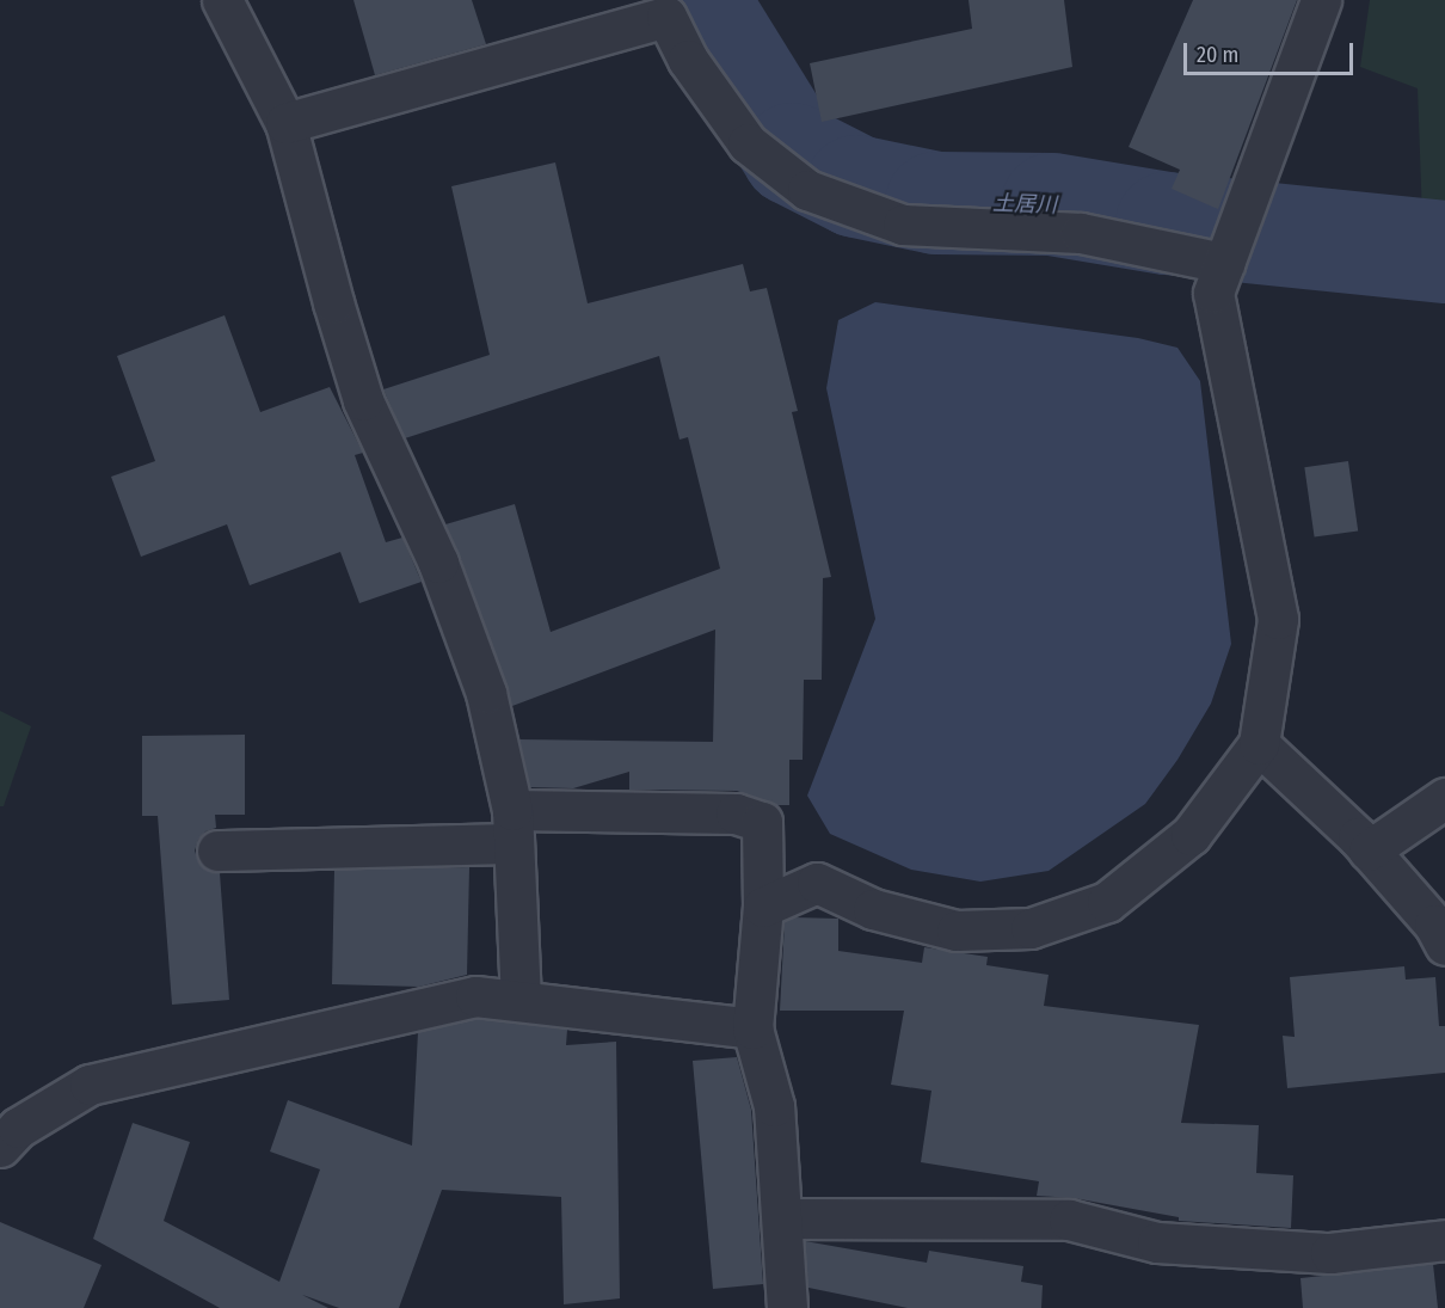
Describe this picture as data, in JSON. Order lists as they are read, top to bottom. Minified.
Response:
{"water":["土居川"],"scale_bar":"20 m"}
